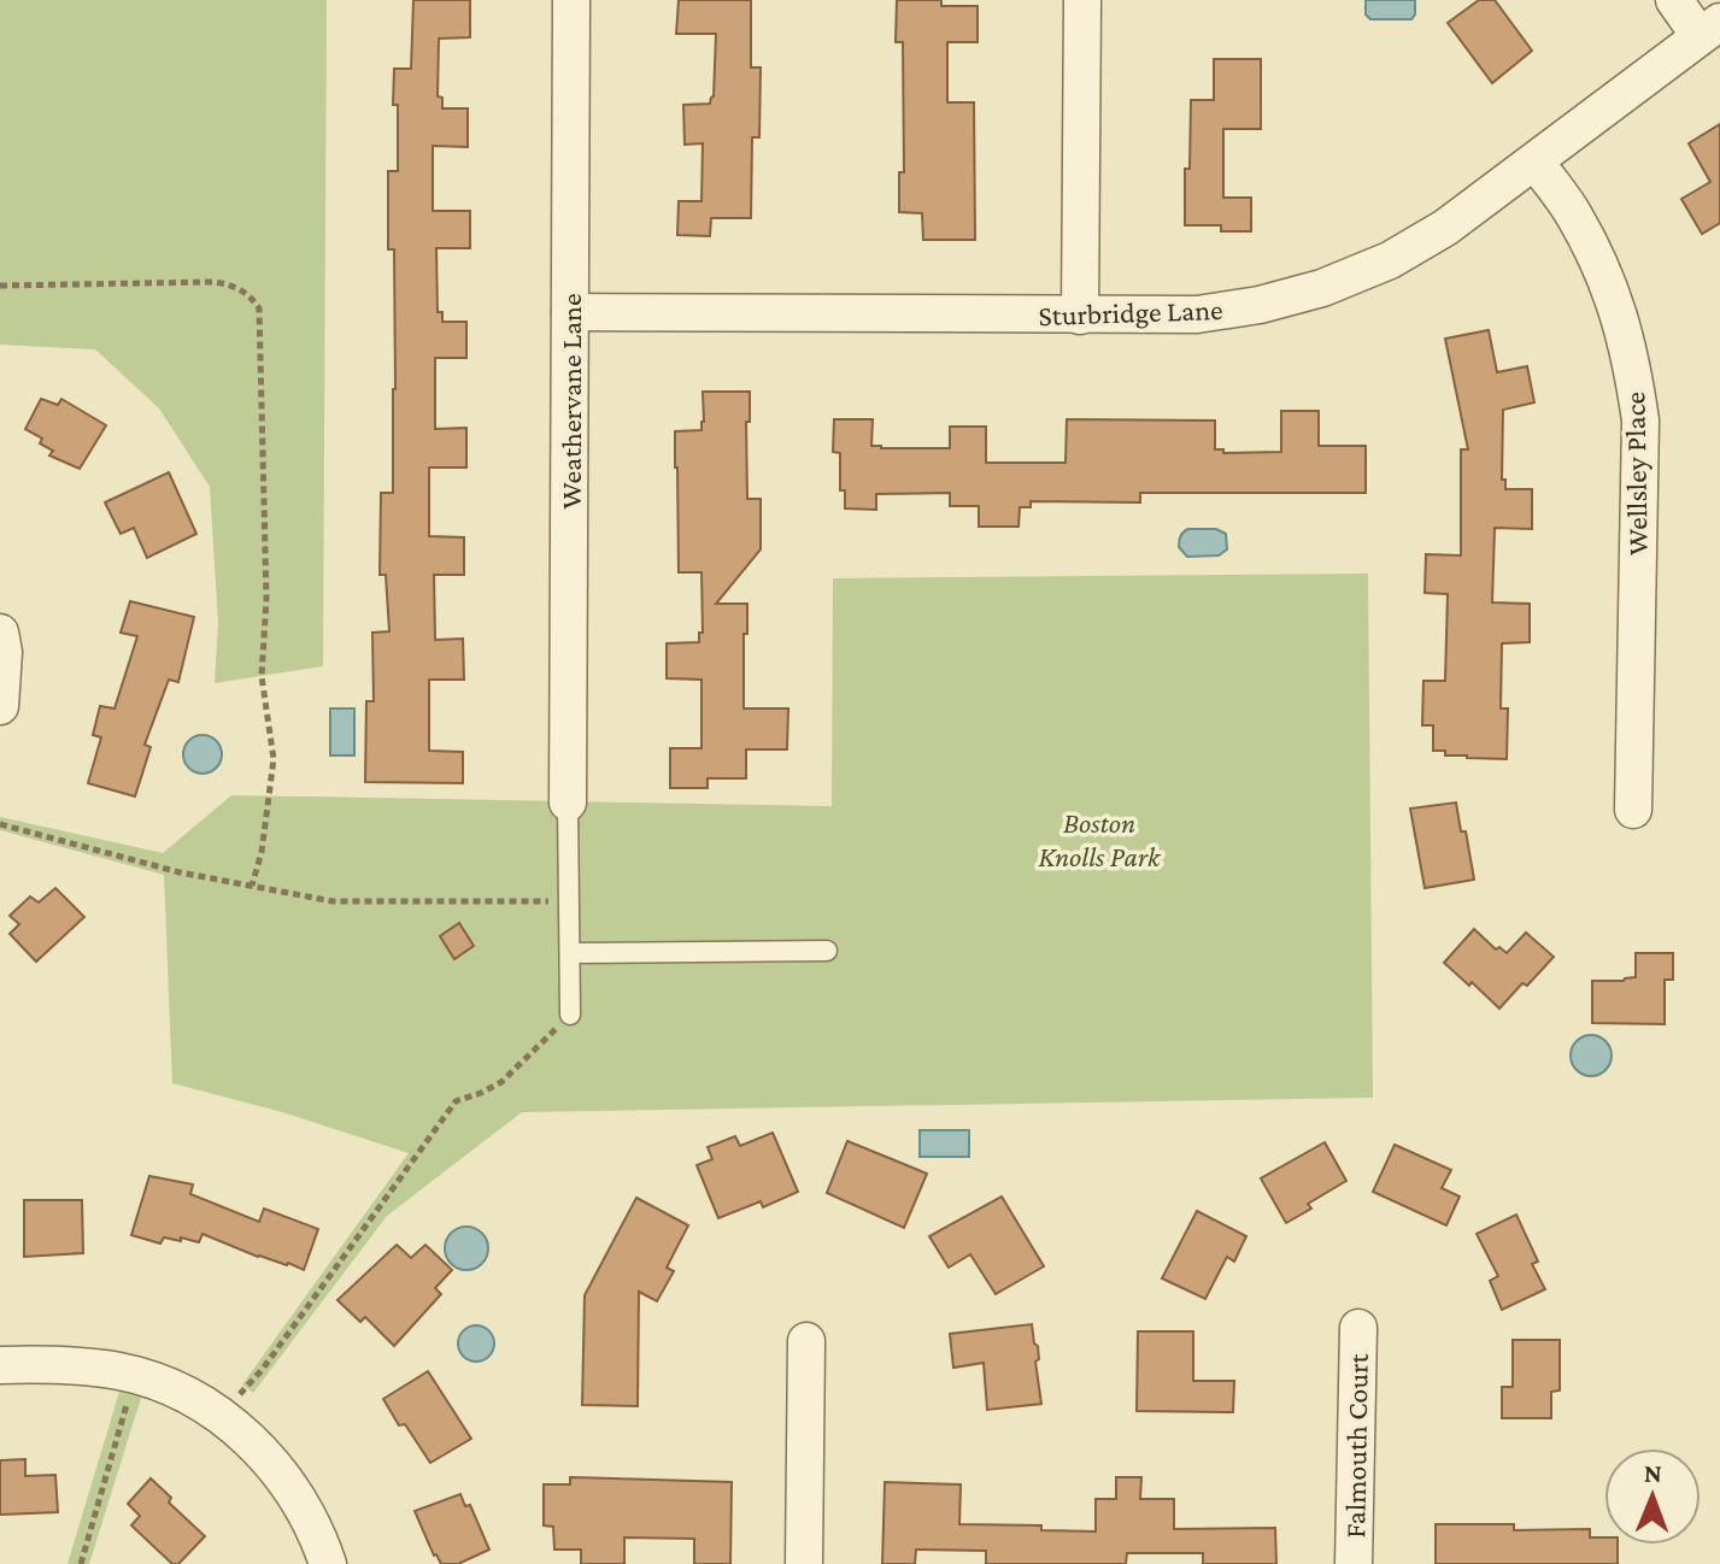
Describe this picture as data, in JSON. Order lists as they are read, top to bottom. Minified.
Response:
{"streets":{"street":["Sturbridge Lane","Weathervane Lane","Wellsley Place","Falmouth Court"]},"crossings":[["Sturbridge Lane","Weathervane Lane"],["Sturbridge Lane","Wellsley Place"]],"parks":["Boston Knolls Park"],"north":"top"}
